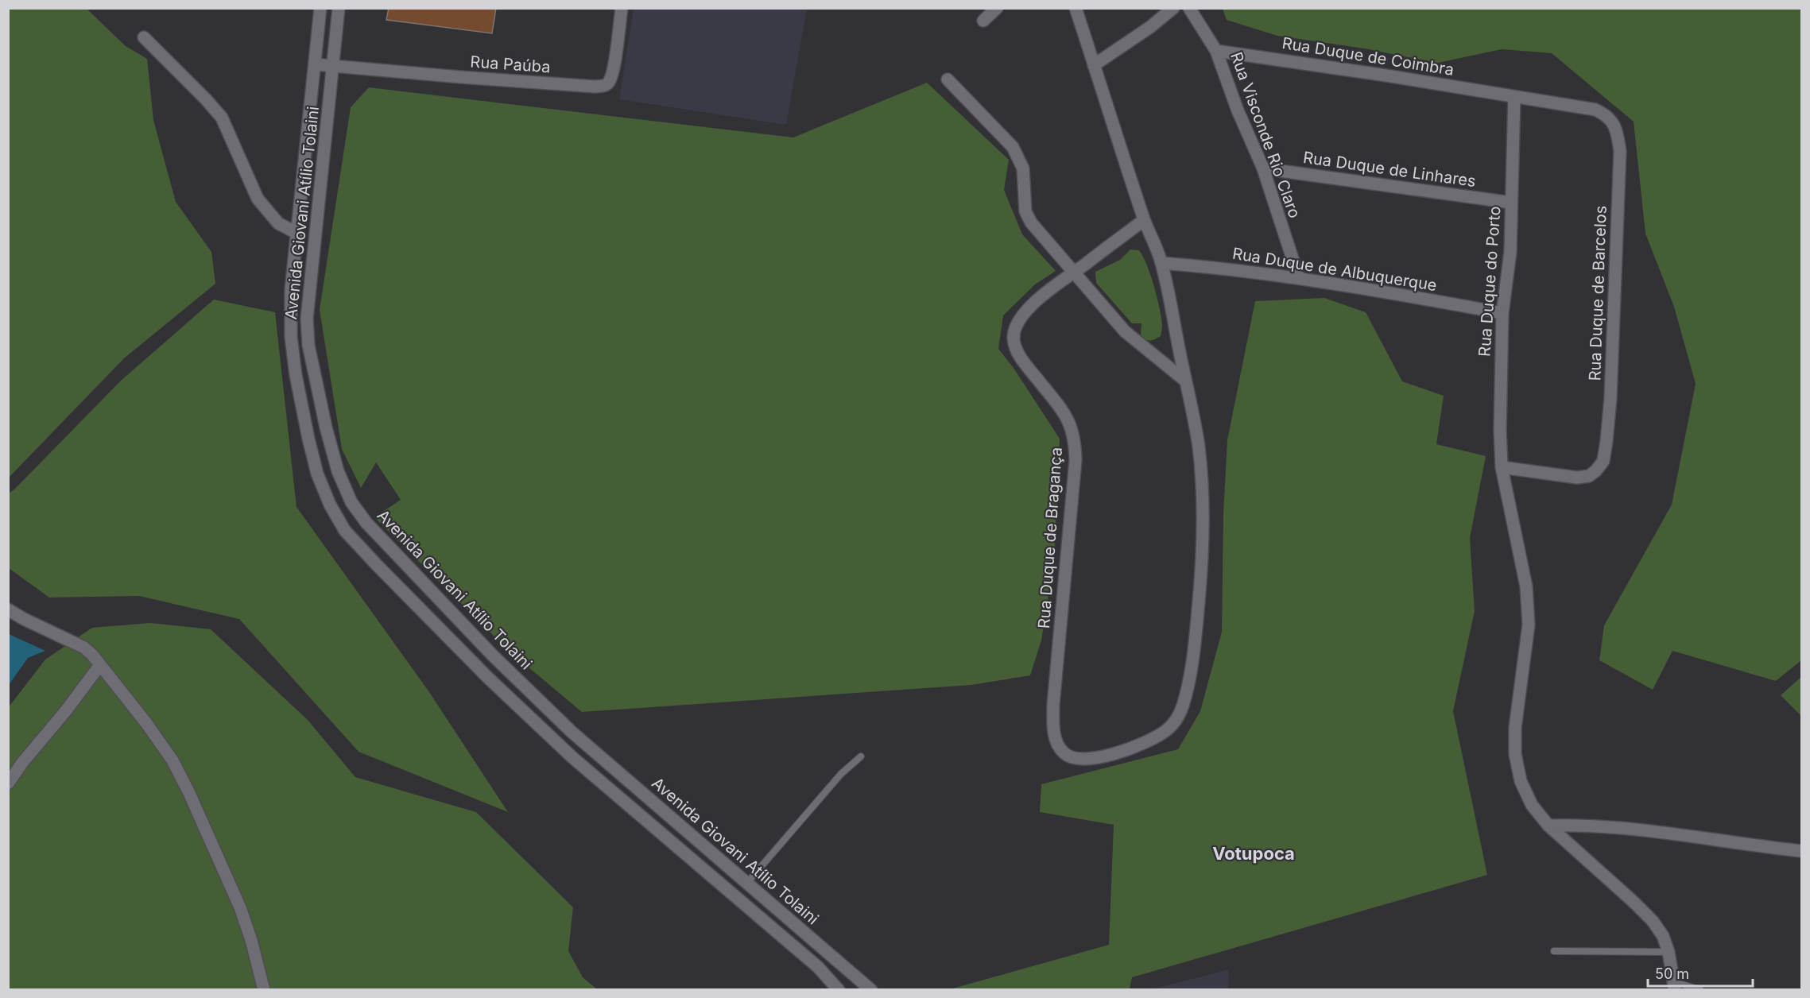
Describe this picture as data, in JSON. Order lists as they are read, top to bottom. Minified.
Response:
{"streets":{"street":["Rua Duque de Coimbra","Rua Paúba","Rua Visconde Rio Claro","Rua Duque de Linhares","Avenida Giovani Atílio Tolaini","Rua Duque de Albuquerque","Rua Duque do Porto","Rua Duque de Barcelos","Rua Duque de Bragança"]},"crossings":[["Rua Duque de Coimbra","Rua Visconde Rio Claro"],["Rua Duque de Coimbra","Rua Duque do Porto"],["Rua Duque de Coimbra","Rua Duque de Barcelos"],["Rua Paúba","Avenida Giovani Atílio Tolaini"],["Rua Visconde Rio Claro","Rua Duque de Linhares"],["Rua Visconde Rio Claro","Rua Duque de Albuquerque"],["Rua Duque de Linhares","Rua Duque do Porto"],["Rua Duque de Albuquerque","Rua Duque do Porto"],["Rua Duque do Porto","Rua Duque de Barcelos"]],"districts":["Votupoca"],"scale_bar":"50 m"}
